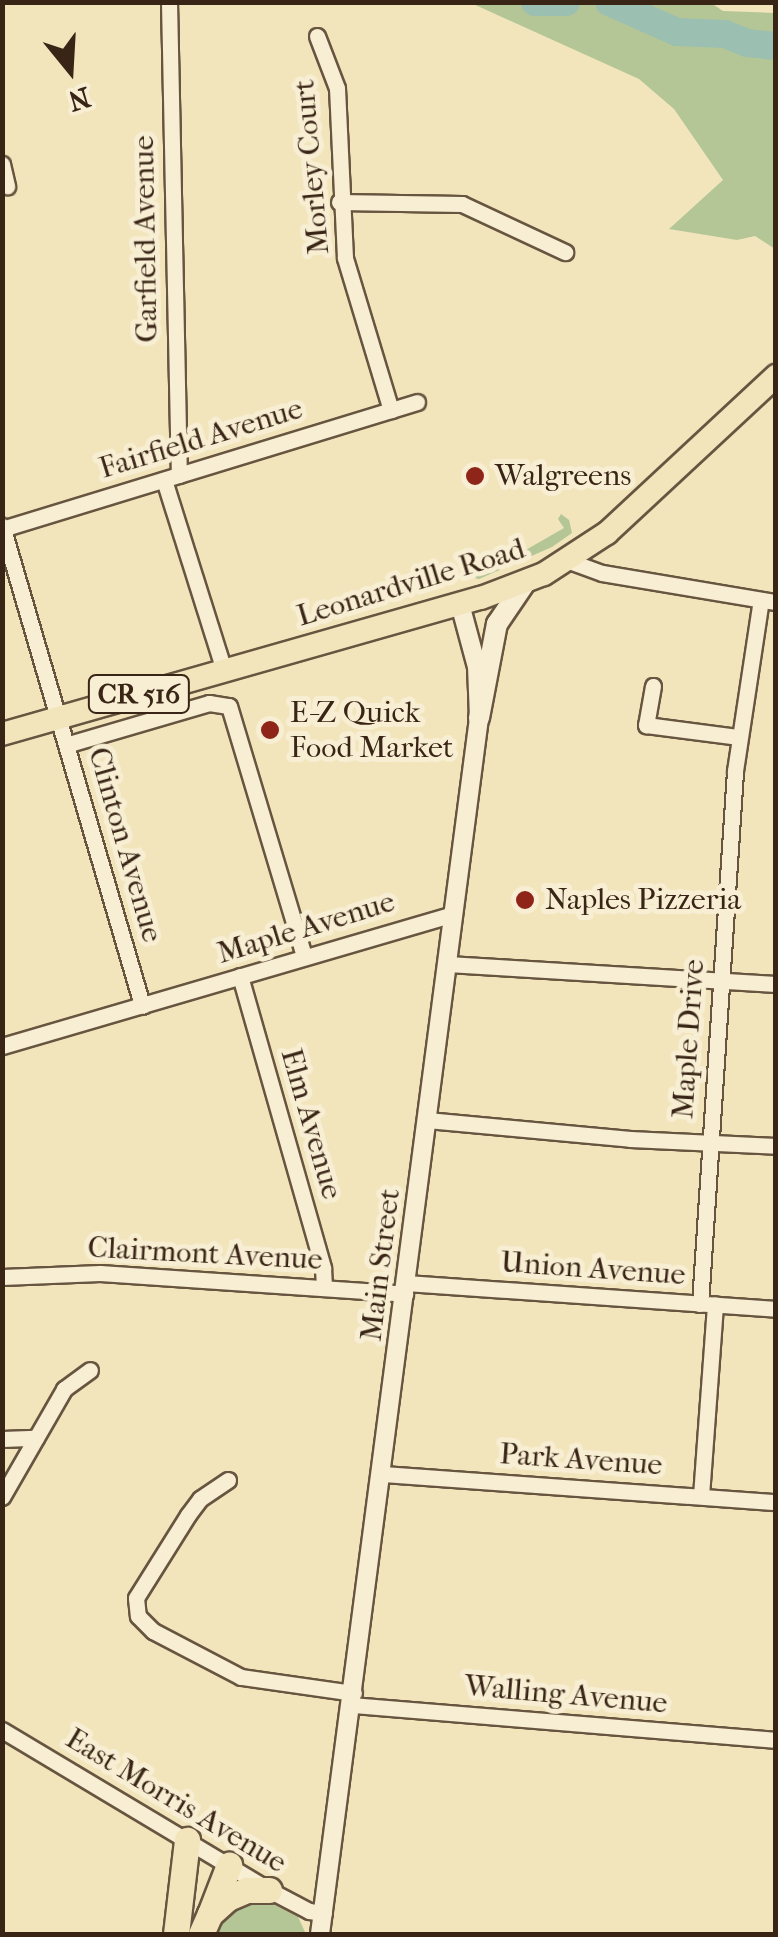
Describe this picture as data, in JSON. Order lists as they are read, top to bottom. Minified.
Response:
{"streets":{"main road":["Leonardville Road","CR 516"],"street":["Morley Court","Garfield Avenue","Fairfield Avenue","Clinton Avenue","Maple Avenue","Maple Drive","Elm Avenue","Clairmont Avenue","Main Street","Union Avenue","Park Avenue","Walling Avenue","East Morris Avenue"]},"crossings":[["Morley Court","Fairfield Avenue"],["Garfield Avenue","Fairfield Avenue"],["Garfield Avenue","Leonardville Road"],["Fairfield Avenue","Clinton Avenue"],["Leonardville Road","Clinton Avenue"],["Leonardville Road","Main Street"],["Clinton Avenue","Maple Avenue"],["Maple Avenue","Elm Avenue"],["Maple Avenue","Main Street"],["Maple Drive","Union Avenue"],["Maple Drive","Park Avenue"],["Elm Avenue","Clairmont Avenue"],["Clairmont Avenue","Main Street"],["Clairmont Avenue","Union Avenue"],["Main Street","Union Avenue"],["Main Street","Park Avenue"],["Main Street","Walling Avenue"],["Main Street","East Morris Avenue"]],"places":["Walgreens","E-Z Quick Food Market","Naples Pizzeria"],"north":"bottom"}
